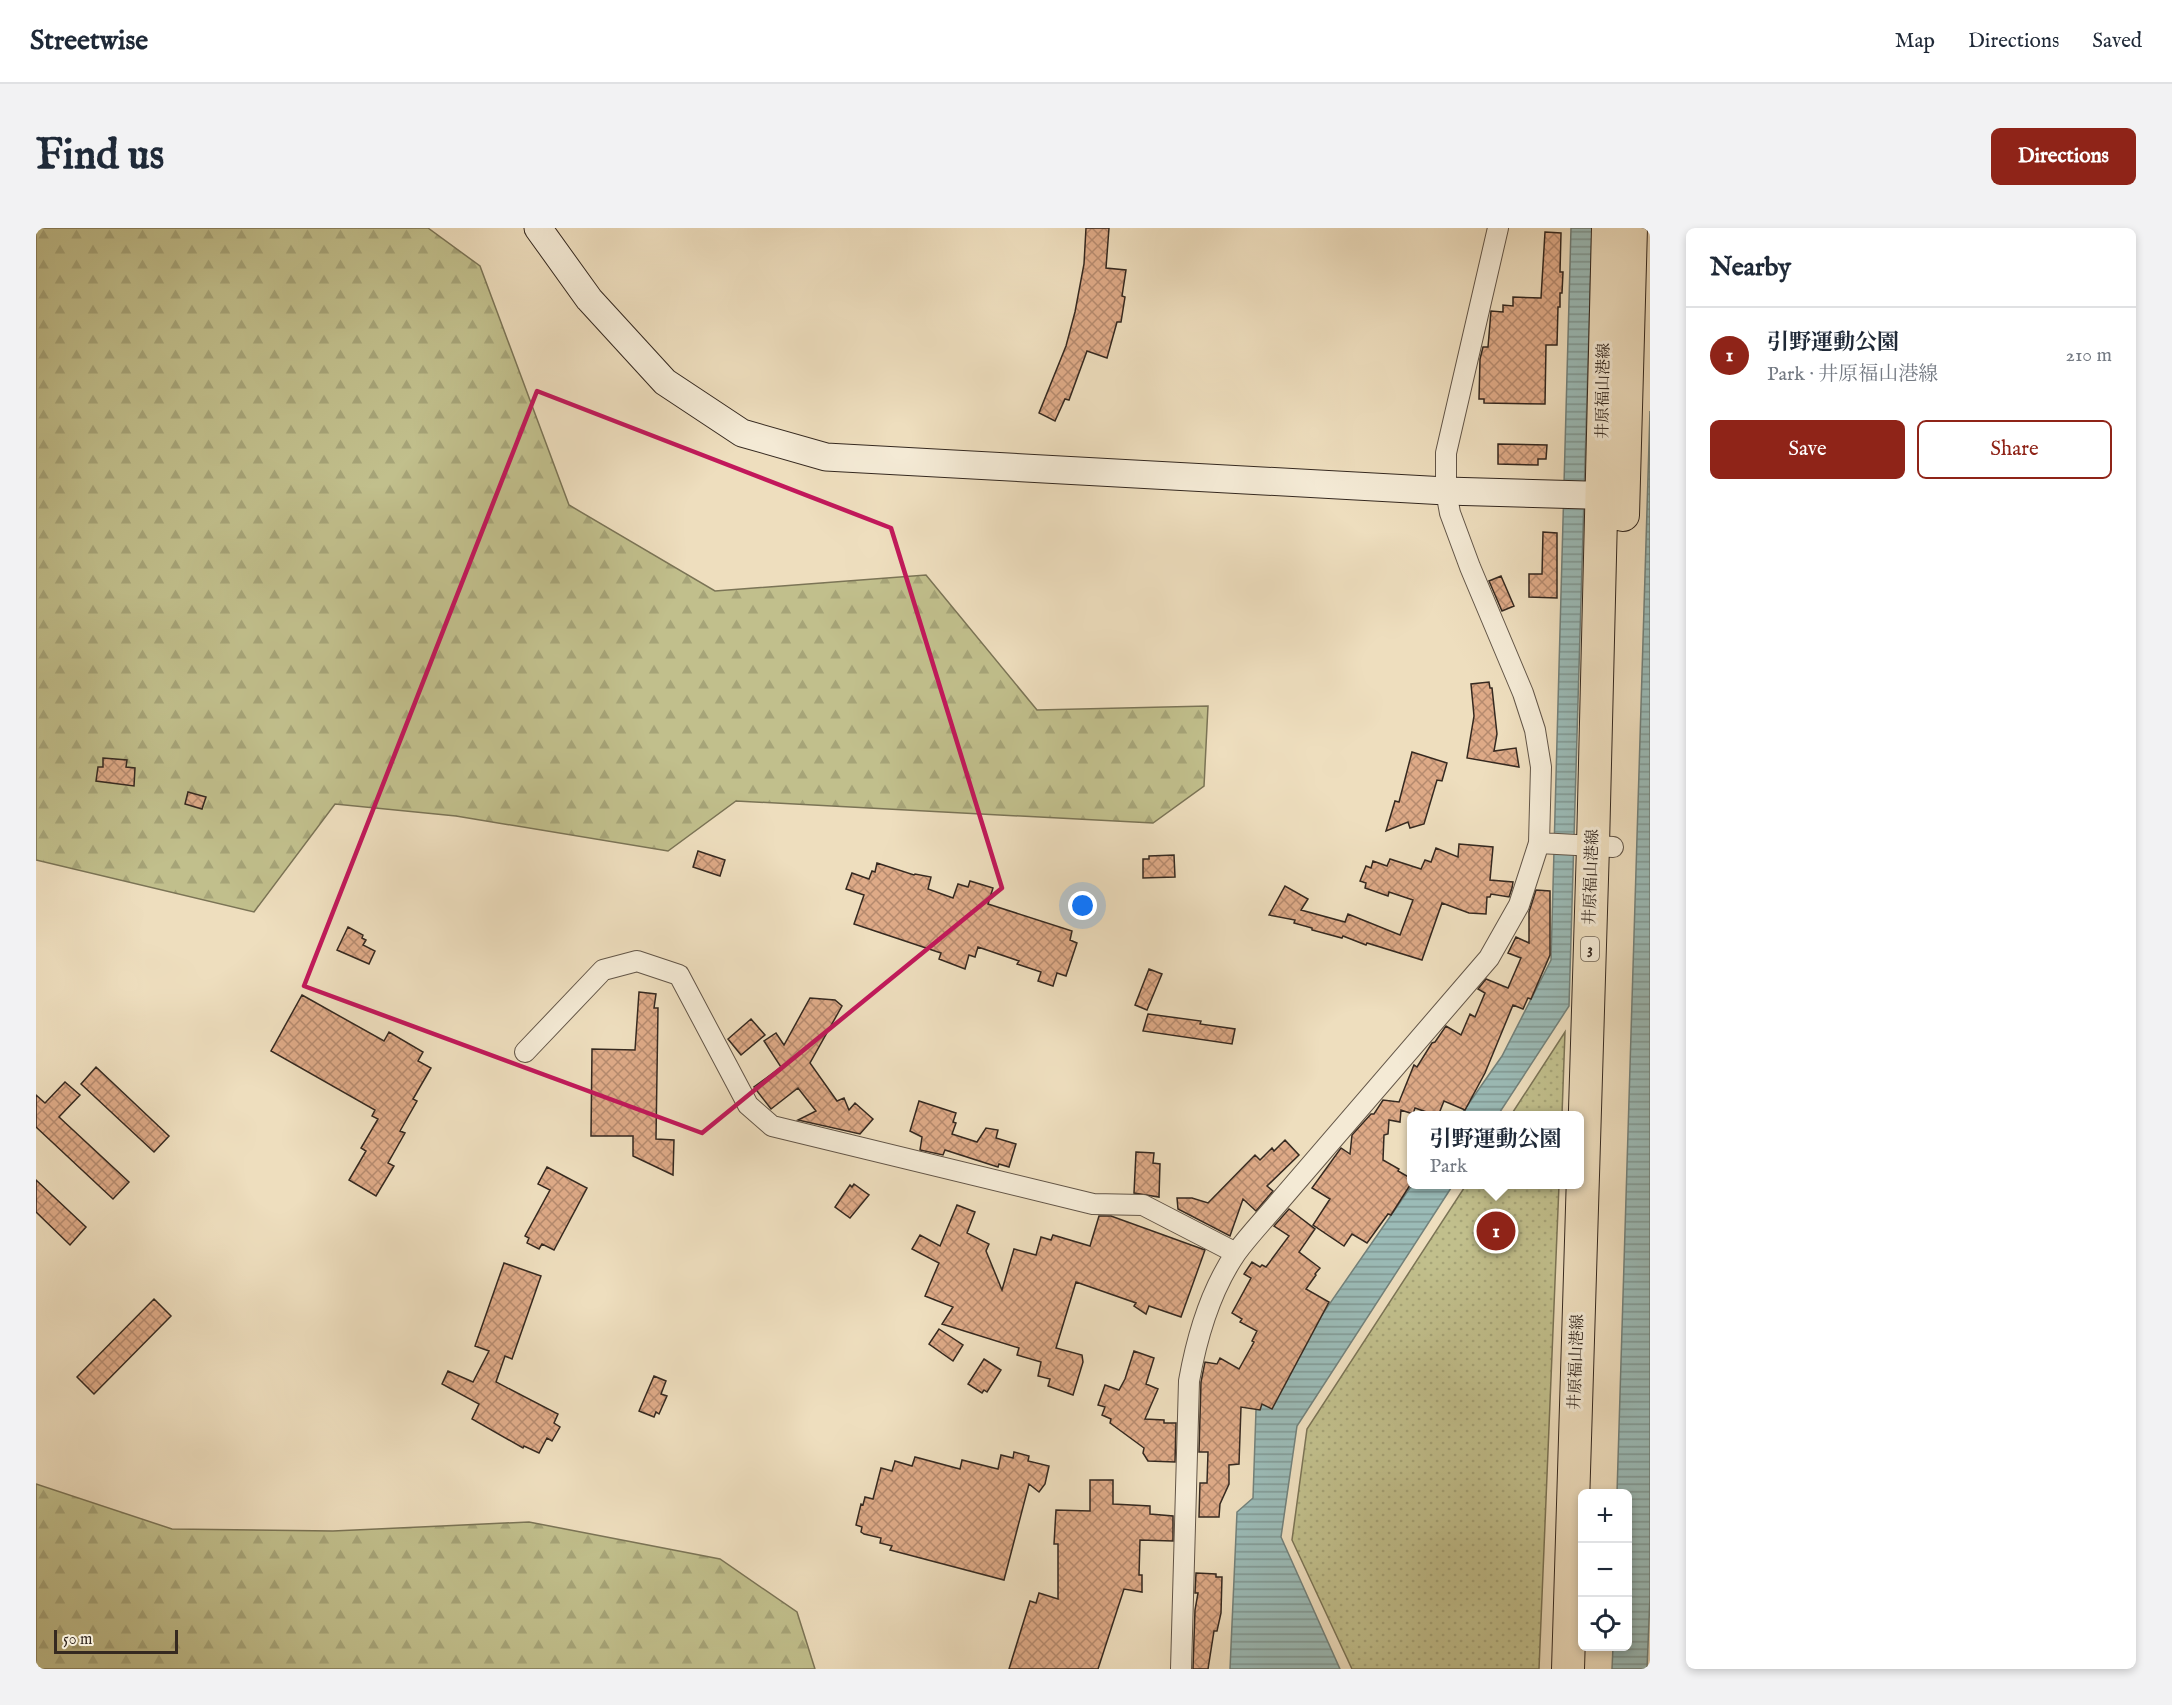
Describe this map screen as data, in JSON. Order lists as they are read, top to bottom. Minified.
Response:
{"streets":{"main road":["井原福山港線","3"]},"scale_bar":"50 m","page":{"header":"Streetwise","nav":["Map","Directions","Saved"],"buttons":["Directions",["Save","Share"]],"title":"Find us","heading":"Nearby","list":[{"mark":"1","name":"引野運動公園","note":"Park · 井原福山港線","value":"210 m"}],"popup":["引野運動公園","Park"],"pins":"1","map_buttons":["+","−"],"scale":"50 m"}}
